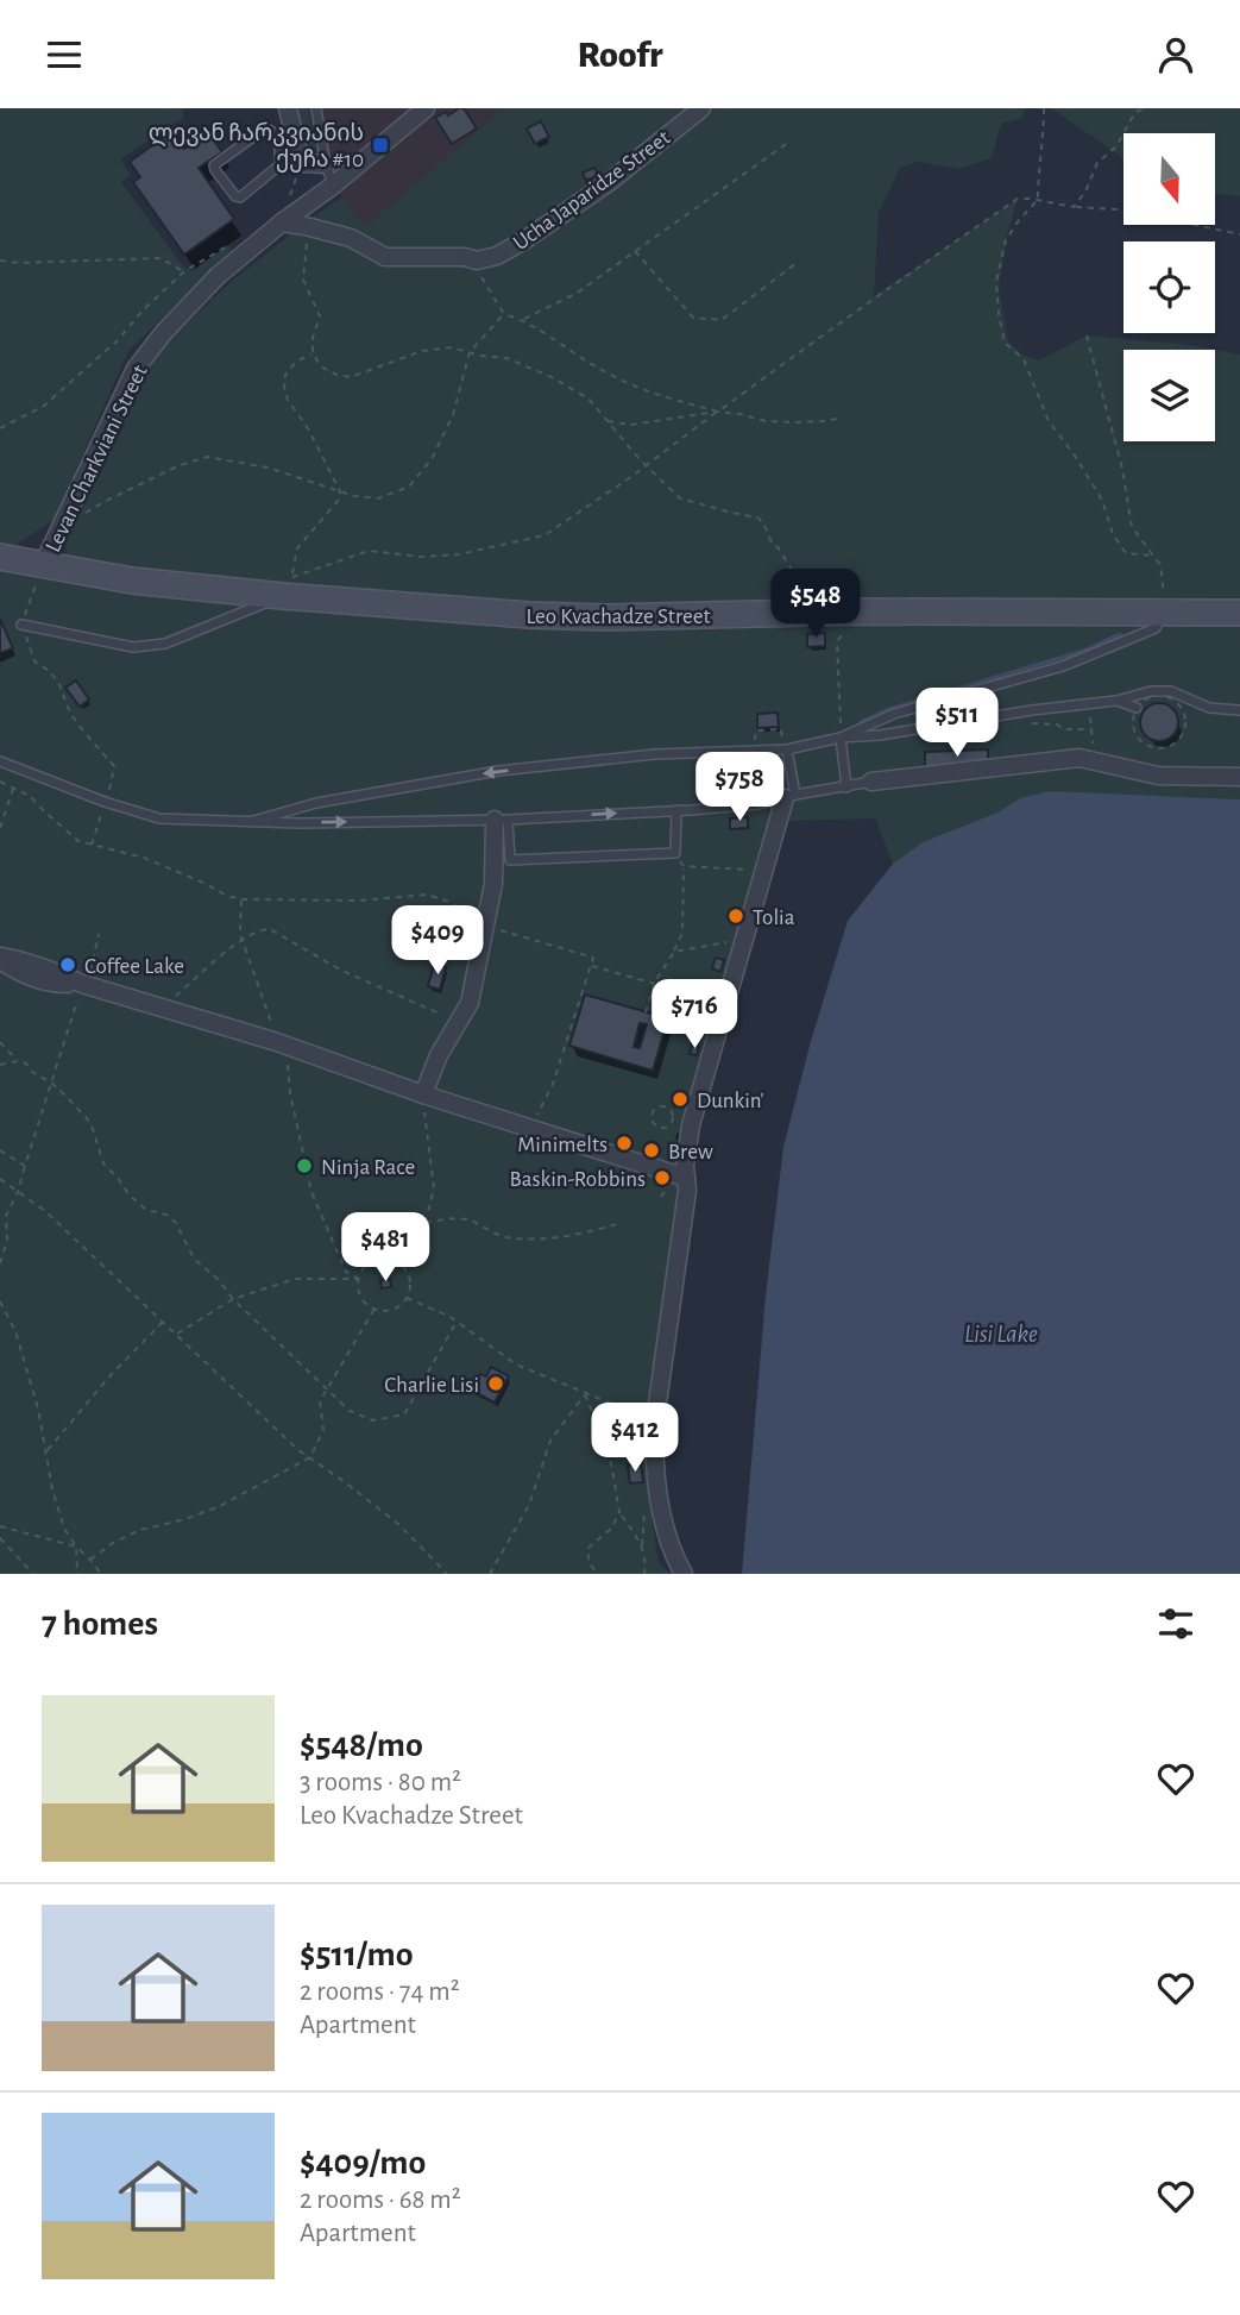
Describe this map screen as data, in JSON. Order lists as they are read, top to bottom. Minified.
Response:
{"streets":{"main road":["Leo Kvachadze Street"],"street":["Ucha Japaridze Street","Levan Charkviani Street"]},"crossings":[["Ucha Japaridze Street","Levan Charkviani Street"],["Levan Charkviani Street","Leo Kvachadze Street"]],"water":["Lisi Lake"],"places":{"transit":["ლევან ჩარკვიანის ქუჩა #10"],"other":["Tolia","Coffee Lake","Dunkin'","Minimelts","Brew","Ninja Race","Baskin-Robbins","Charlie Lisi"]},"north":"bottom","page":{"header":"Roofr","price":["$548","$511","$758","$409","$716","$481","$412"],"heading":"7 homes","list":[{"name":"$548/mo","note":"3 rooms · 80 m² · Leo Kvachadze Street"},{"name":"$511/mo","note":"2 rooms · 74 m² · Apartment"},{"name":"$409/mo","note":"2 rooms · 68 m² · Apartment"}]}}
